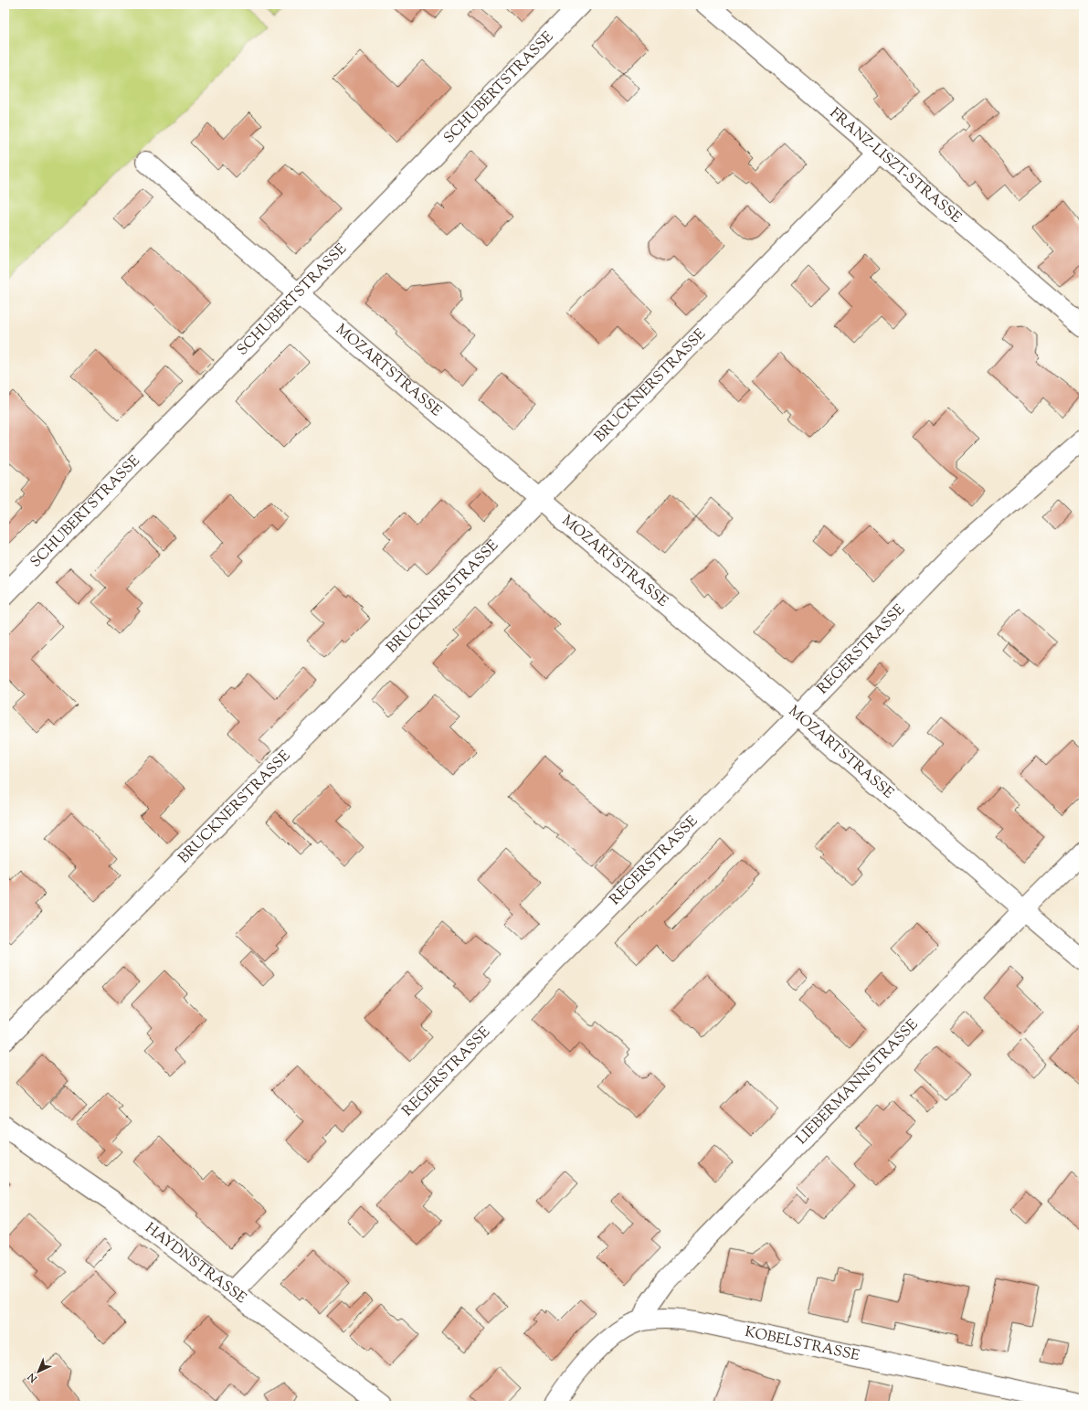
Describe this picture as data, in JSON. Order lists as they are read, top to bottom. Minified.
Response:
{"streets":{"street":["SCHUBERTSTRASSE","FRANZ-LISZT-STRASSE","MOZARTSTRASSE","BRUCKNERSTRASSE","REGERSTRASSE","LIEBERMANNSTRASSE","HAYDNSTRASSE","KOBELSTRASSE"]},"crossings":[["SCHUBERTSTRASSE","MOZARTSTRASSE"],["FRANZ-LISZT-STRASSE","BRUCKNERSTRASSE"],["MOZARTSTRASSE","BRUCKNERSTRASSE"],["MOZARTSTRASSE","REGERSTRASSE"],["MOZARTSTRASSE","LIEBERMANNSTRASSE"],["REGERSTRASSE","HAYDNSTRASSE"],["LIEBERMANNSTRASSE","KOBELSTRASSE"]],"north":"bottom left"}
